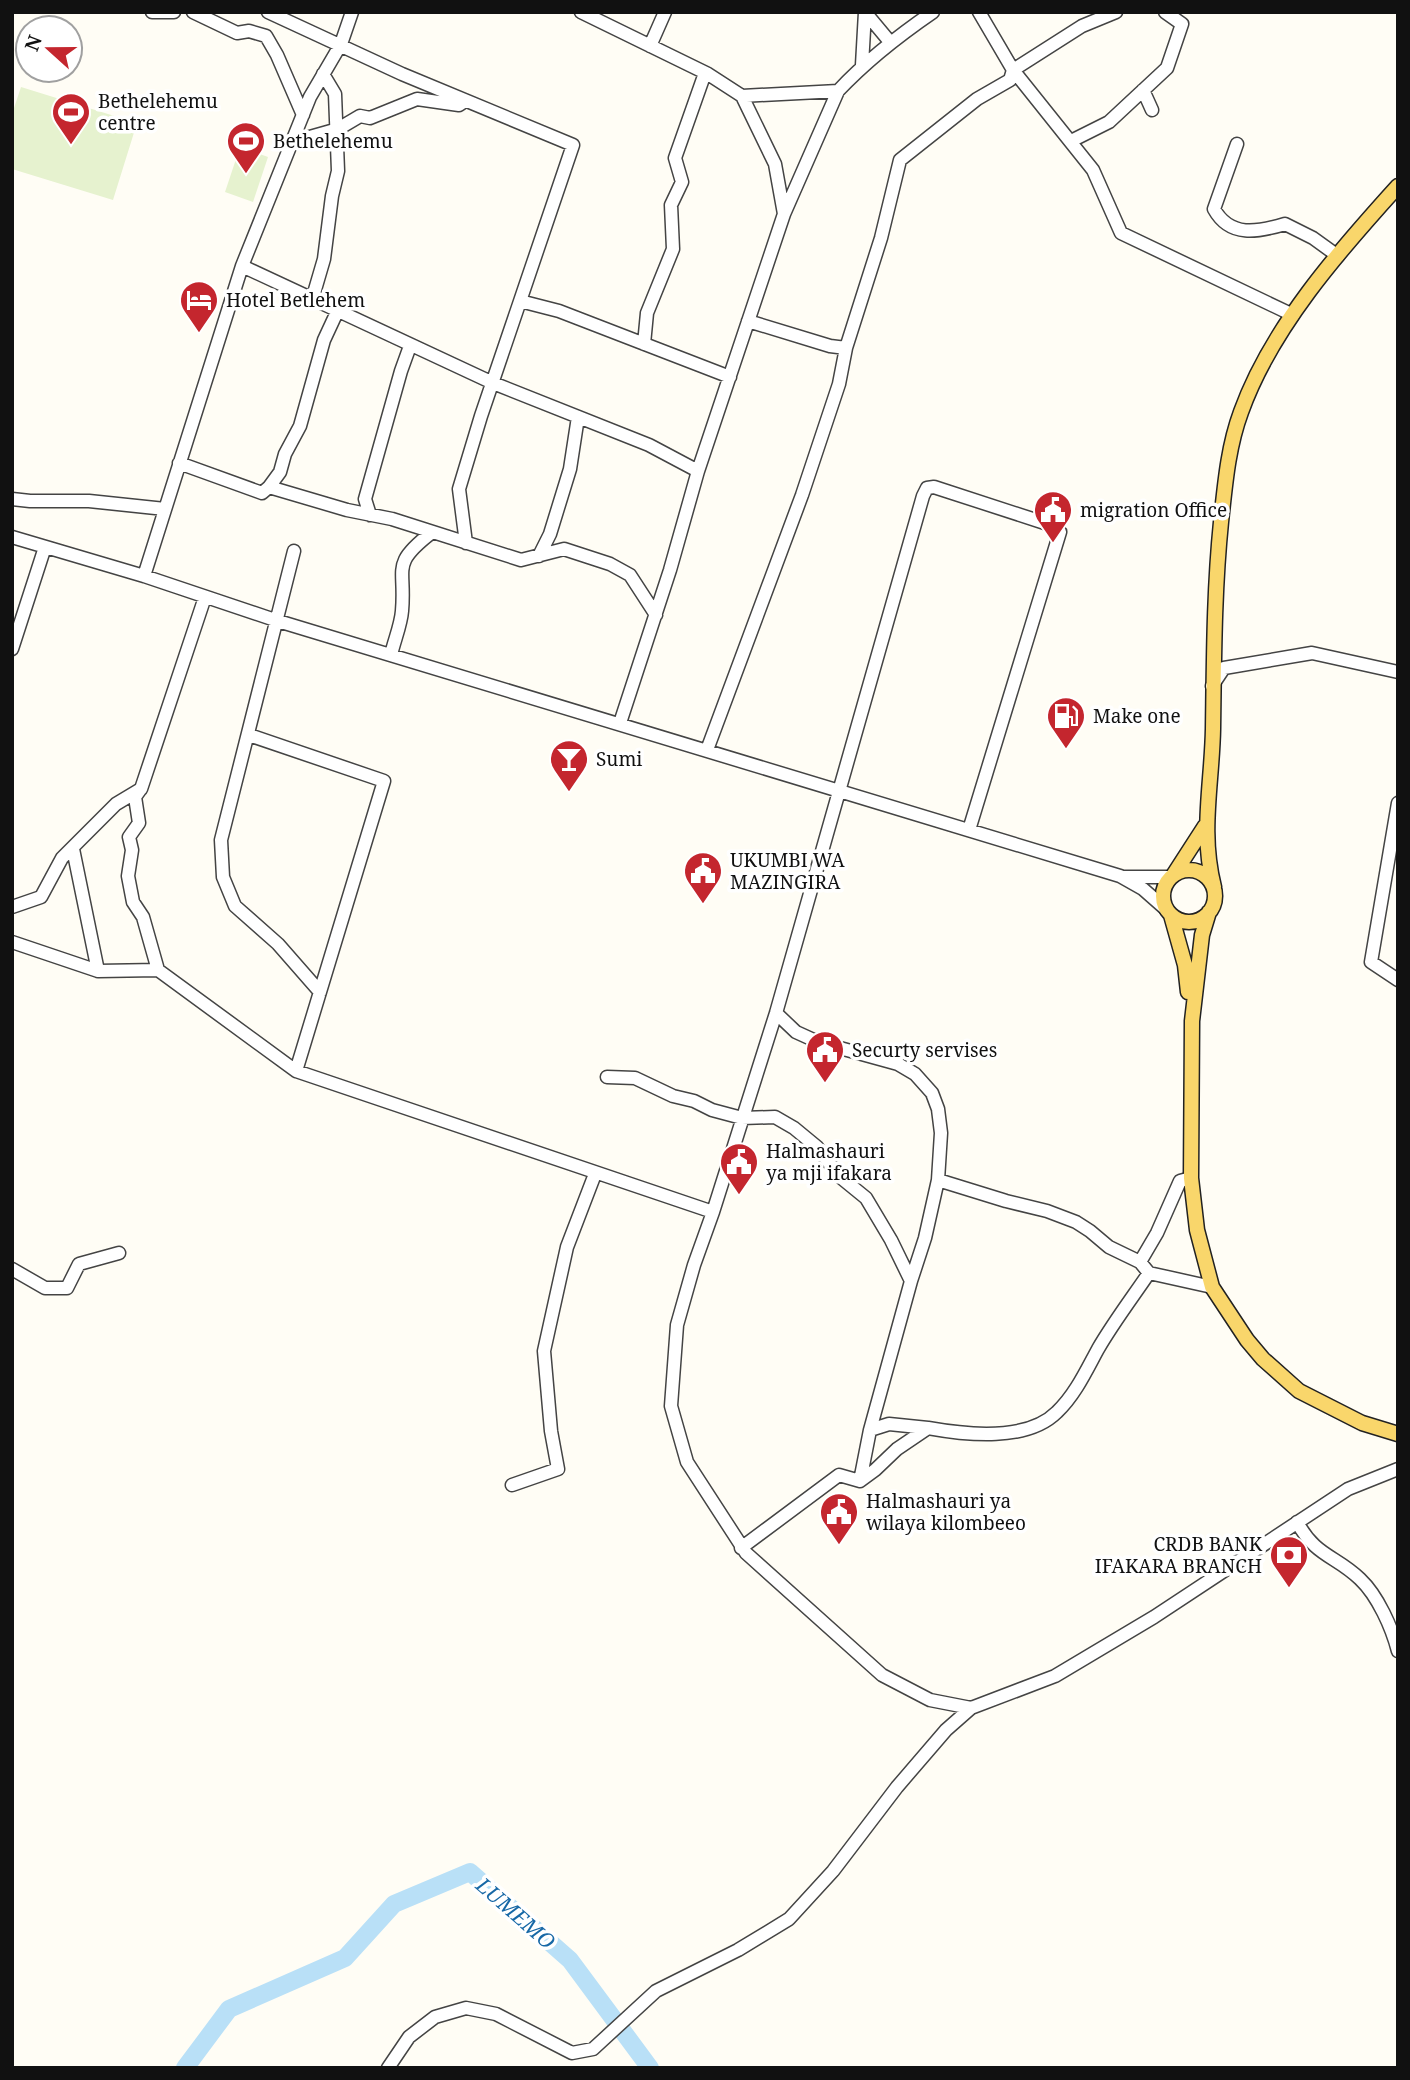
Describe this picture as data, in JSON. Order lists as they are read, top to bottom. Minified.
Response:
{"water":["LUMEMO"],"places":{"sports":["Bethelehemu centre","Bethelehemu"],"hotel":["Hotel Betlehem"],"public building":["migration Office","UKUMBI WA MAZINGIRA","Securty servises","Halmashauri ya mji ifakara","Halmashauri ya wilaya kilombeeo"],"fuel station":["Make one"],"bar":["Sumi"],"bank":["CRDB BANK IFAKARA BRANCH"]},"north":"left"}
